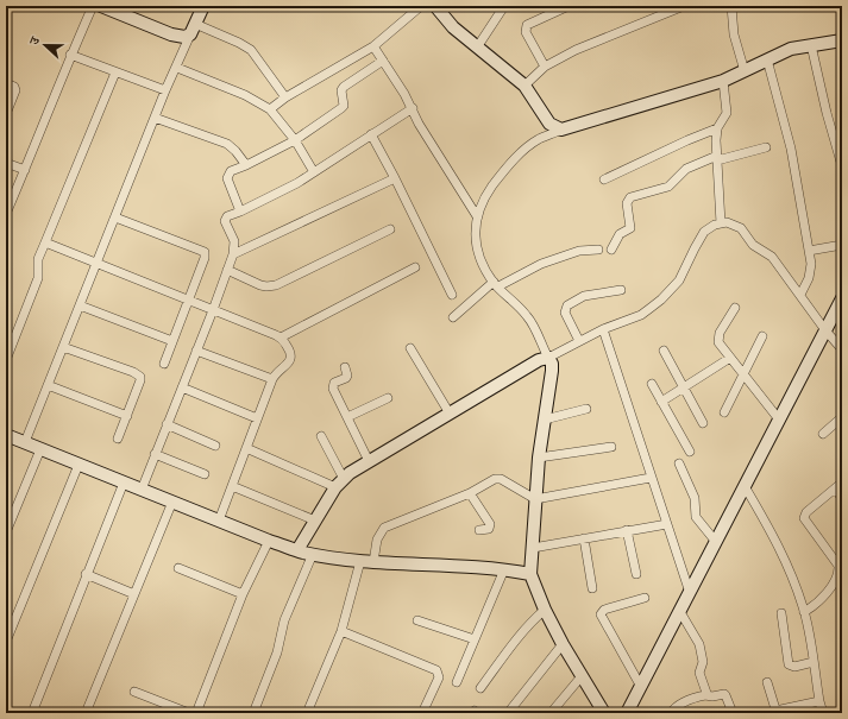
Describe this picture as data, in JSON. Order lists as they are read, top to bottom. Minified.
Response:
{"north":"left"}
